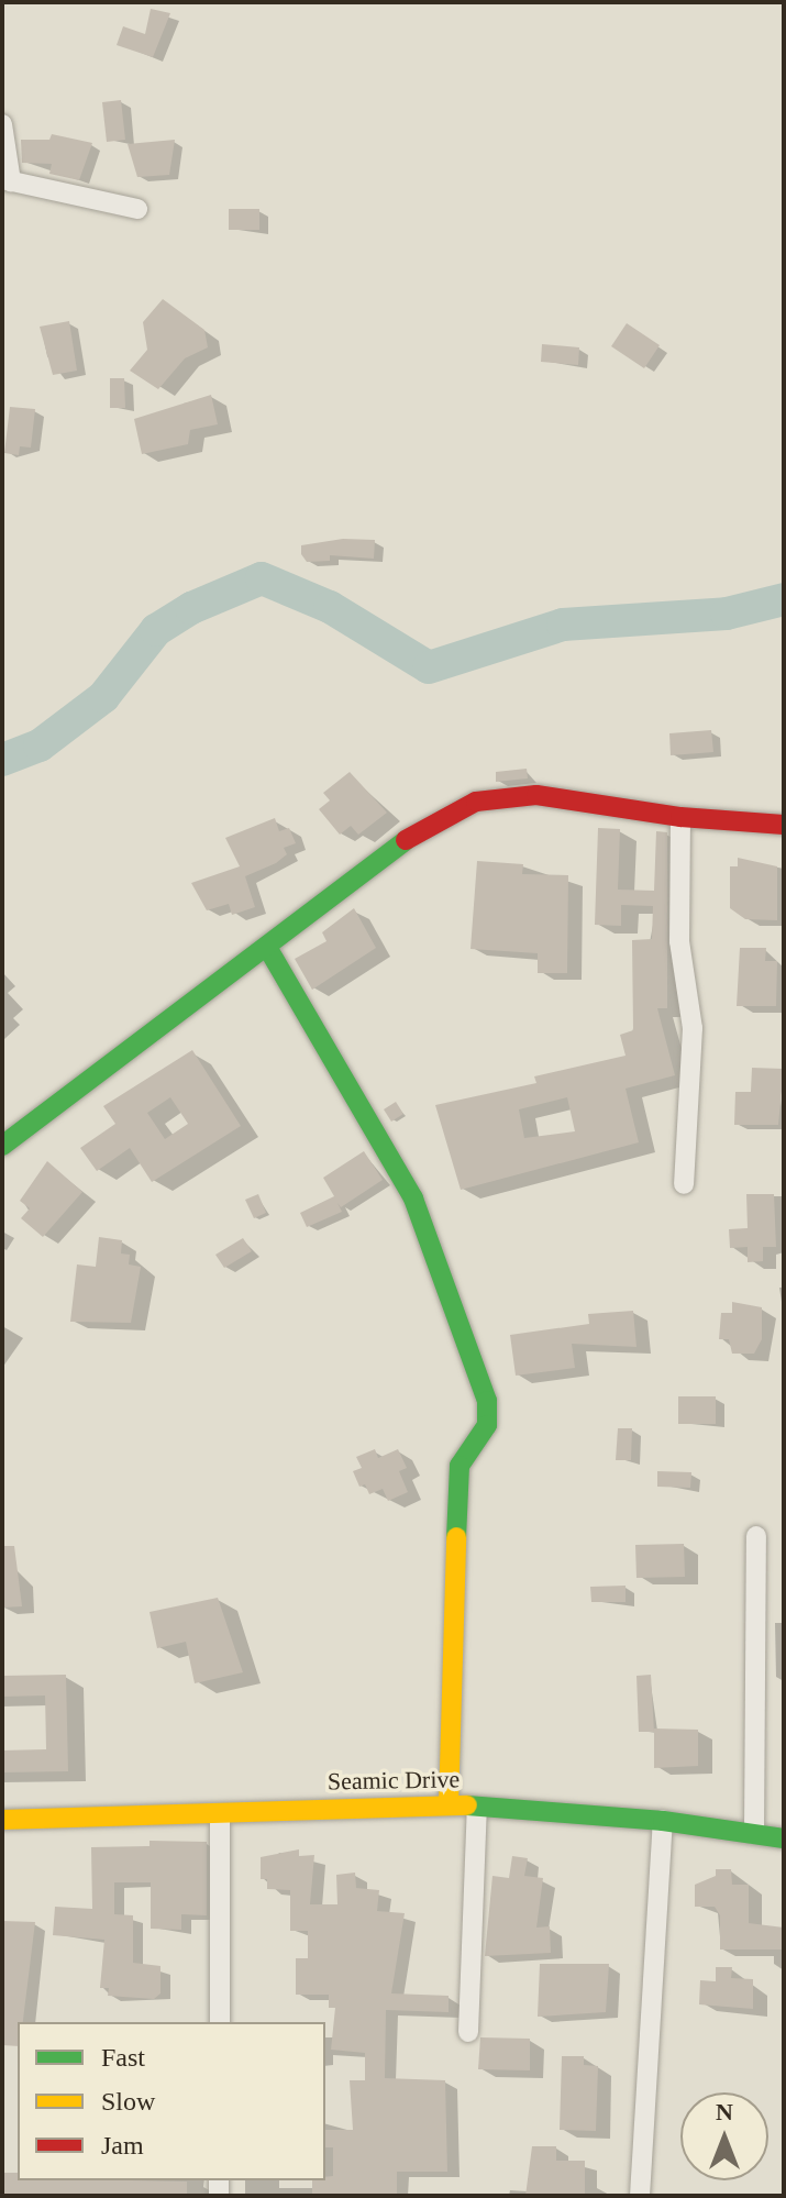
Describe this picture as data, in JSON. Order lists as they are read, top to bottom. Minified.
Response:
{"streets":{"street":["Seamic Drive"]},"legend":["Fast","Slow","Jam"],"north":"top"}
